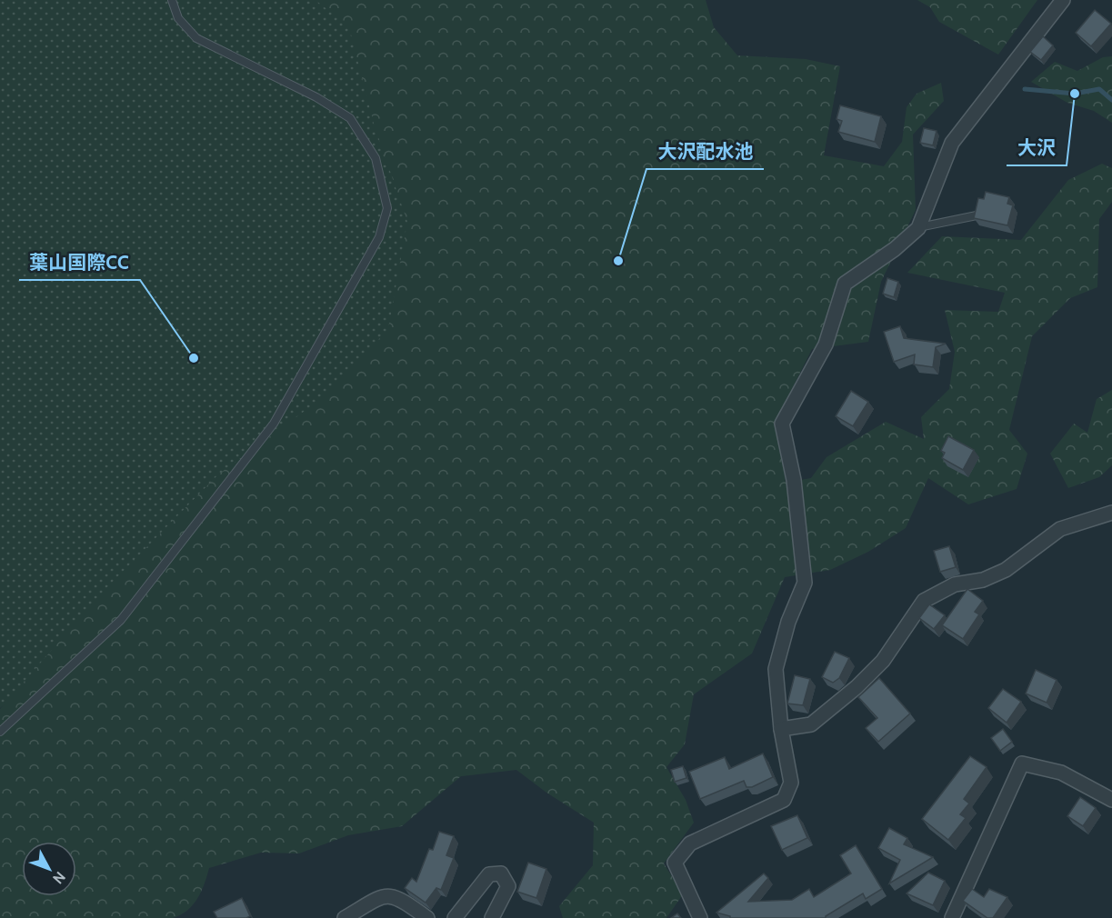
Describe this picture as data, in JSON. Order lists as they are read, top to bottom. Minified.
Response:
{"places":["大沢","大沢配水池","葉山国際CC"],"north":"bottom right"}
